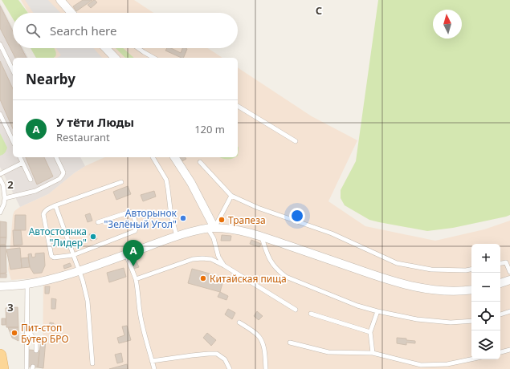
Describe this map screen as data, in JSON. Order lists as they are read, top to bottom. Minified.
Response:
{"places":["Авторынок \"Зелёный Угол\"","Трапеза","Автостоянка \"Лидер\"","Китайская пища","Пит-стоп Бутер БРО"],"north":"top","page":{"search":"Search here","heading":"Nearby","list":[{"mark":"A","name":"У тёти Люды","note":"Restaurant","value":"120 m"}],"pins":"A","map_buttons":["+","−"]},"grid":{"columns":["C"],"rows":["2","3"]}}
